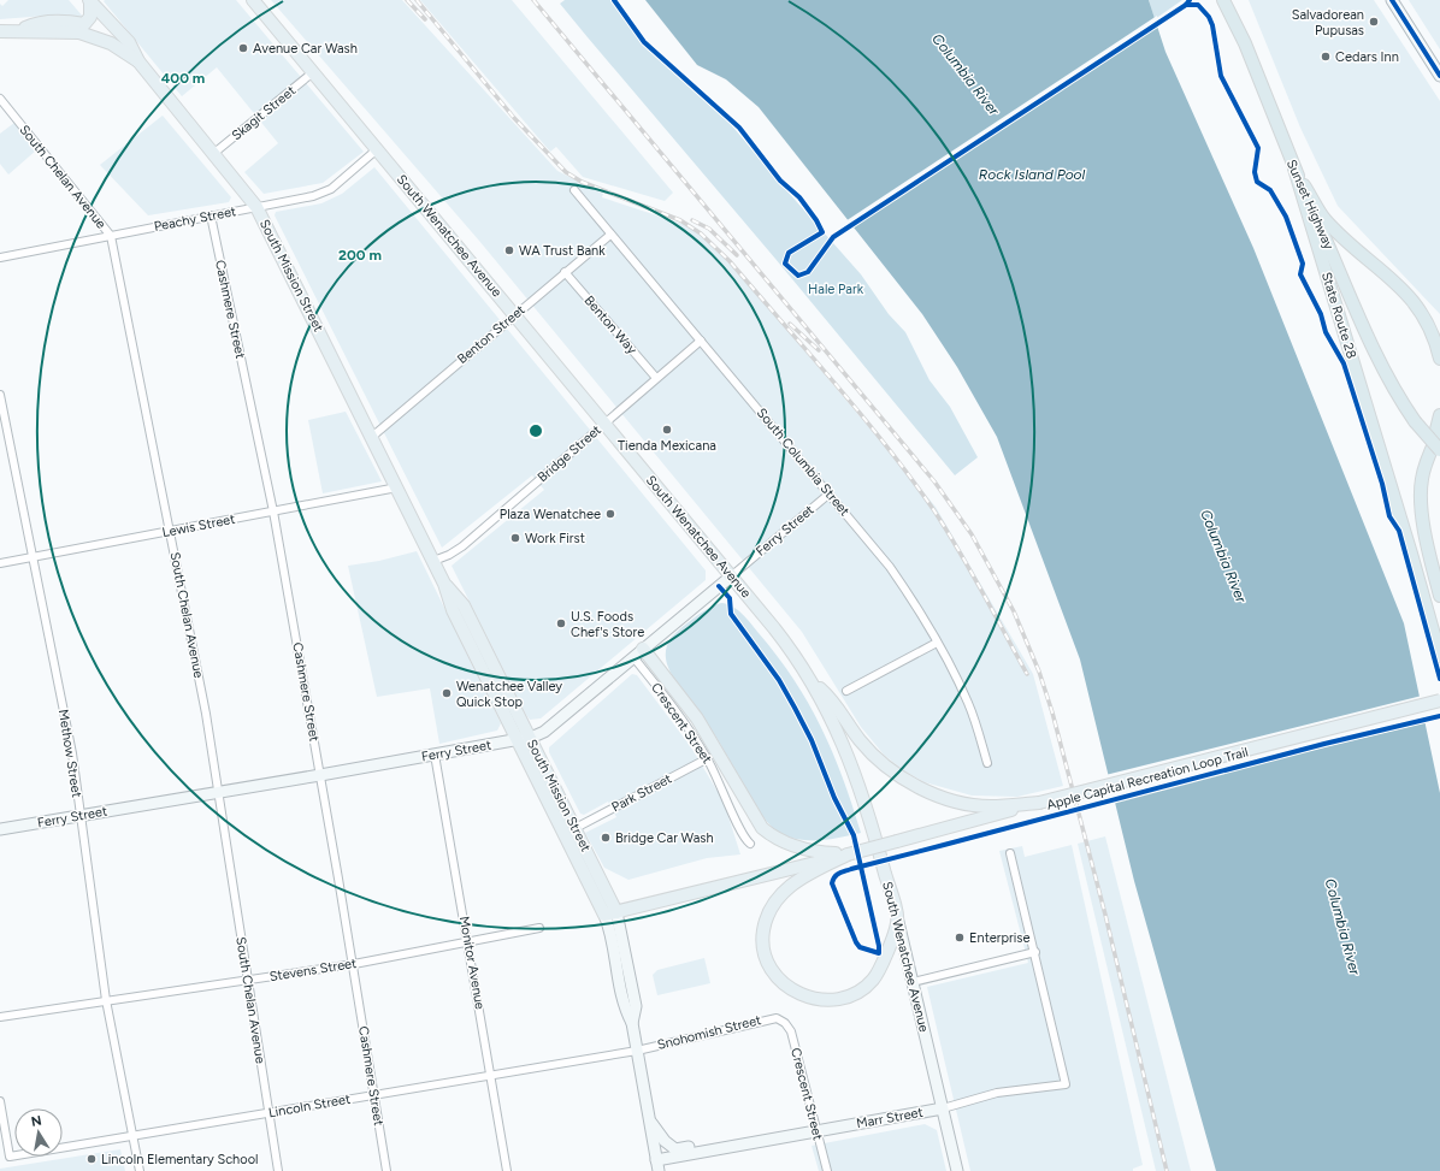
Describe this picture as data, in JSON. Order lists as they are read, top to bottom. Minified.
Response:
{"streets":{"highway":["Sunset Highway","State Route 28"],"main road":["South Wenatchee Avenue","South Mission Street","Ferry Street","Marr Street"],"street":["Skagit Street","South Chelan Avenue","Peachy Street","Cashmere Street","Benton Way","Benton Street","Bridge Street","South Columbia Street","Lewis Street","Crescent Street","Methow Street","Park Street","Monitor Avenue","Stevens Street","Snohomish Street","Lincoln Street"],"cycle path":["Apple Capital Recreation Loop Trail"]},"crossings":[["Skagit Street","South Wenatchee Avenue"],["Skagit Street","South Mission Street"],["South Chelan Avenue","Peachy Street"],["South Chelan Avenue","Lewis Street"],["South Chelan Avenue","Ferry Street"],["South Chelan Avenue","Stevens Street"],["South Chelan Avenue","Lincoln Street"],["Sunset Highway","State Route 28"],["Peachy Street","South Wenatchee Avenue"],["Peachy Street","South Mission Street"],["Peachy Street","Cashmere Street"],["South Wenatchee Avenue","Benton Street"],["South Wenatchee Avenue","Bridge Street"],["South Wenatchee Avenue","Ferry Street"],["South Wenatchee Avenue","Marr Street"],["South Mission Street","Benton Street"],["South Mission Street","Bridge Street"],["South Mission Street","Lewis Street"],["South Mission Street","Ferry Street"],["South Mission Street","Park Street"],["South Mission Street","Snohomish Street"],["South Mission Street","Lincoln Street"],["South Mission Street","Marr Street"],["Cashmere Street","Lewis Street"],["Cashmere Street","Ferry Street"],["Cashmere Street","Stevens Street"],["Cashmere Street","Lincoln Street"],["Benton Way","Benton Street"],["Benton Way","Bridge Street"],["Benton Street","South Columbia Street"],["Bridge Street","South Columbia Street"],["South Columbia Street","Ferry Street"],["Lewis Street","Methow Street"],["Ferry Street","Crescent Street"],["Ferry Street","Methow Street"],["Ferry Street","Monitor Avenue"],["Crescent Street","Park Street"],["Crescent Street","Snohomish Street"],["Crescent Street","Marr Street"],["Methow Street","Stevens Street"],["Methow Street","Lincoln Street"],["Monitor Avenue","Stevens Street"],["Monitor Avenue","Lincoln Street"],["Snohomish Street","Lincoln Street"]],"water":["Columbia River","Rock Island Pool"],"parks":["Hale Park"],"places":["Salvadorean Pupusas","Avenue Car Wash","Cedars Inn","WA Trust Bank","Tienda Mexicana","Plaza Wenatchee","Work First","U.S. Foods Chef's Store","Wenatchee Valley Quick Stop","Bridge Car Wash","Enterprise","Lincoln Elementary School"],"north":"top","rings":["400 m","200 m"]}
